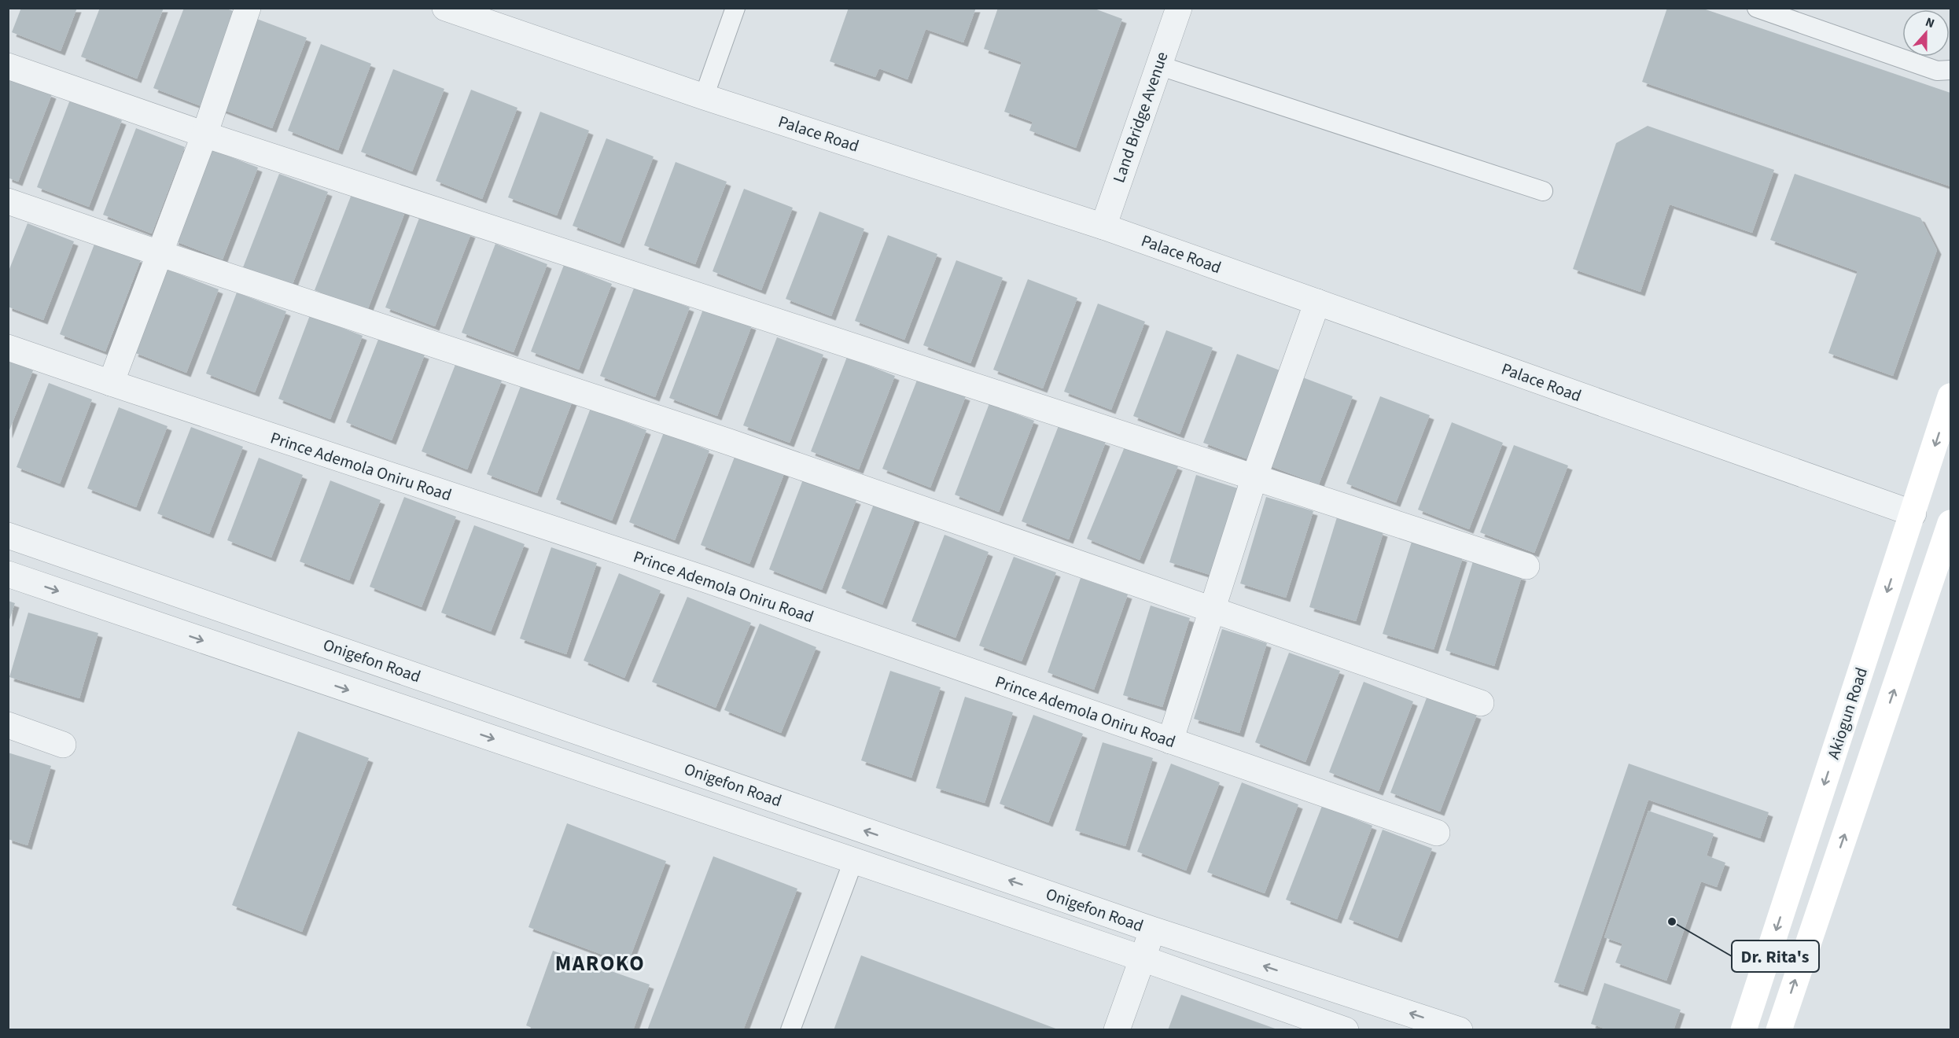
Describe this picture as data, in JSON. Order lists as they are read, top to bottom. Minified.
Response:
{"streets":{"street":["Land Bridge Avenue","Palace Road","Prince Ademola Oniru Road","Onigefon Road","Akiogun Road"]},"crossings":[["Land Bridge Avenue","Palace Road"],["Palace Road","Akiogun Road"]],"districts":["MAROKO"],"places":["Dr. Rita's"],"north":"top"}
